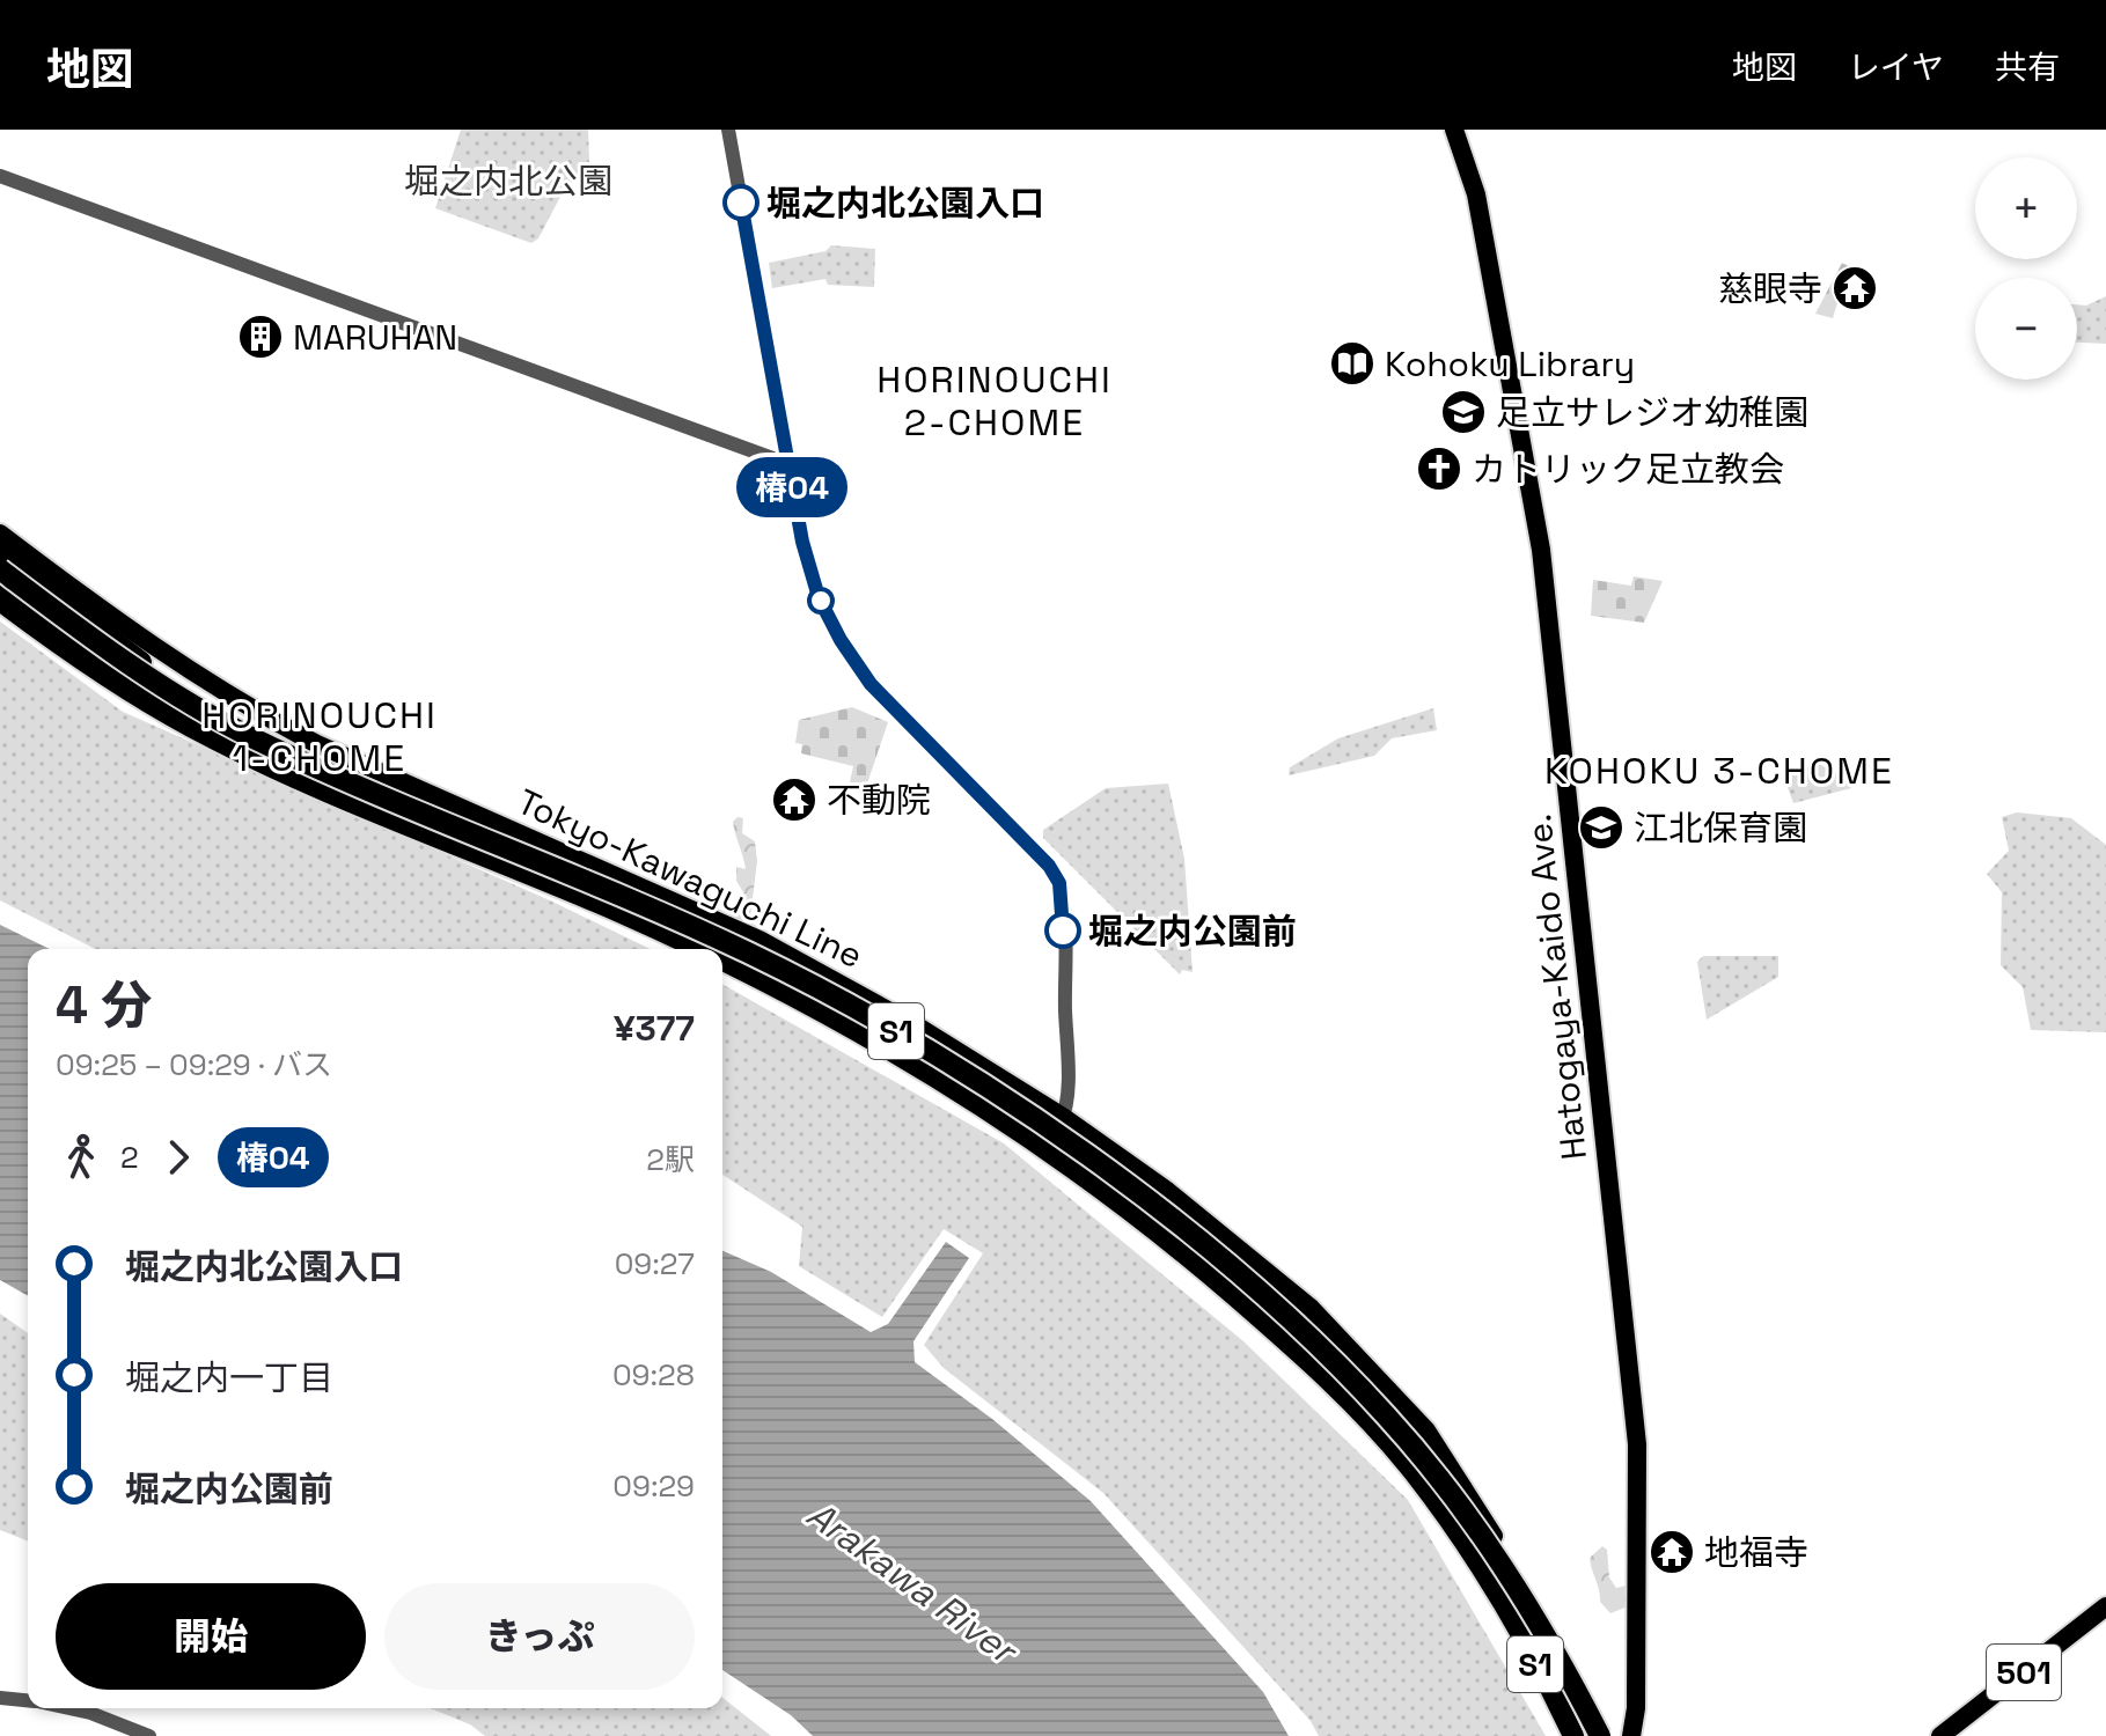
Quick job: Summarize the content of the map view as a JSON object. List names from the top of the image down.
{
  "streets": {
    "highway": ["S1"],
    "main road": ["Tokyo-Kawaguchi Line", "Hatogaya-Kaido Ave.", "501"]
  },
  "crossings": [
    ["Tokyo-Kawaguchi Line", "S1"]
  ],
  "districts": ["HORINOUCHI 2-CHOME", "HORINOUCHI 1-CHOME", "KOHOKU 3-CHOME"],
  "water": ["Arakawa River"],
  "parks": ["堀之内北公園"],
  "places": {
    "other": ["堀之内北公園入口", "堀之内公園前"],
    "temple": ["慈眼寺", "不動院", "地福寺"],
    "building": ["MARUHAN"],
    "library": ["Kohoku Library"],
    "school or university": ["足立サレジオ幼稚園", "江北保育園"],
    "church": ["カトリック足立教会"]
  },
  "lines": ["bus line 椿04"],
  "page": {
    "header": "地図",
    "nav": ["地図", "レイヤ", "共有"],
    "on_map": "椿04",
    "map_buttons": ["+", "−"],
    "heading": ["4 分", "09:25 – 09:29 · バス", "¥377"],
    "legs": ["2", "椿04", "2駅"],
    "list": [
      {
        "name": "堀之内北公園入口",
        "value": "09:27"
      },
      {
        "name": "堀之内一丁目",
        "value": "09:28"
      },
      {
        "name": "堀之内公園前",
        "value": "09:29"
      }
    ],
    "buttons": ["開始", "きっぷ"]
  }
}
